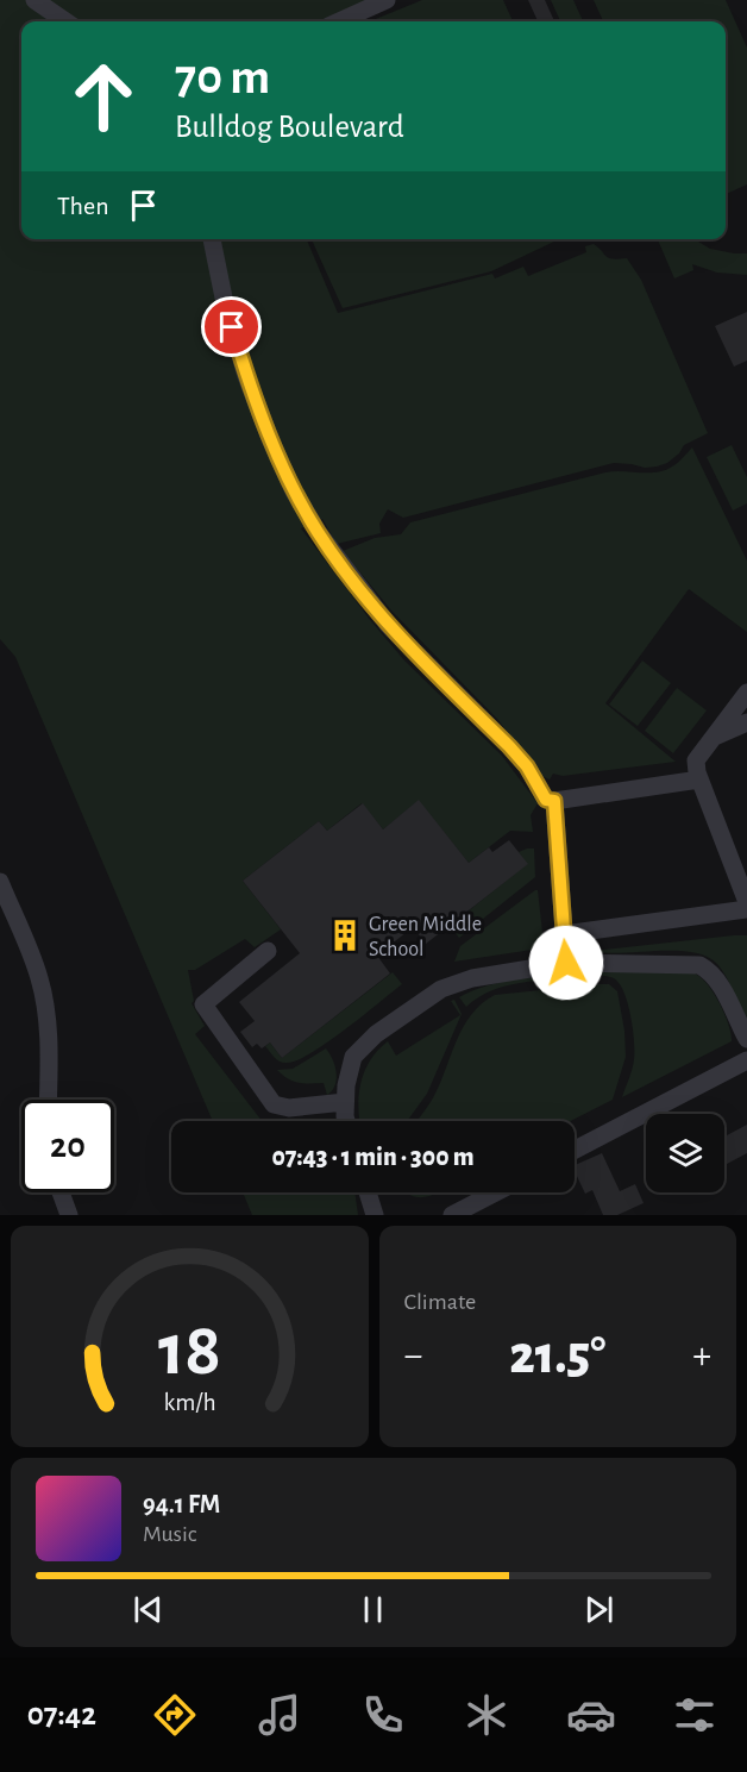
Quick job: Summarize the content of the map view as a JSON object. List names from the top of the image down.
{
  "places": {
    "building": ["Green Middle School"]
  },
  "page": {
    "turn": ["70 m", "Bulldog Boulevard"],
    "then": "Then",
    "limit": "20",
    "trip": "07:43 · 1 min · 300 m",
    "tile": "Climate",
    "heat": ["−", "21.5°", "+"],
    "song": ["94.1 FM", "Music"],
    "tabs": "07:42",
    "gauge": ["18", "km/h"]
  }
}
